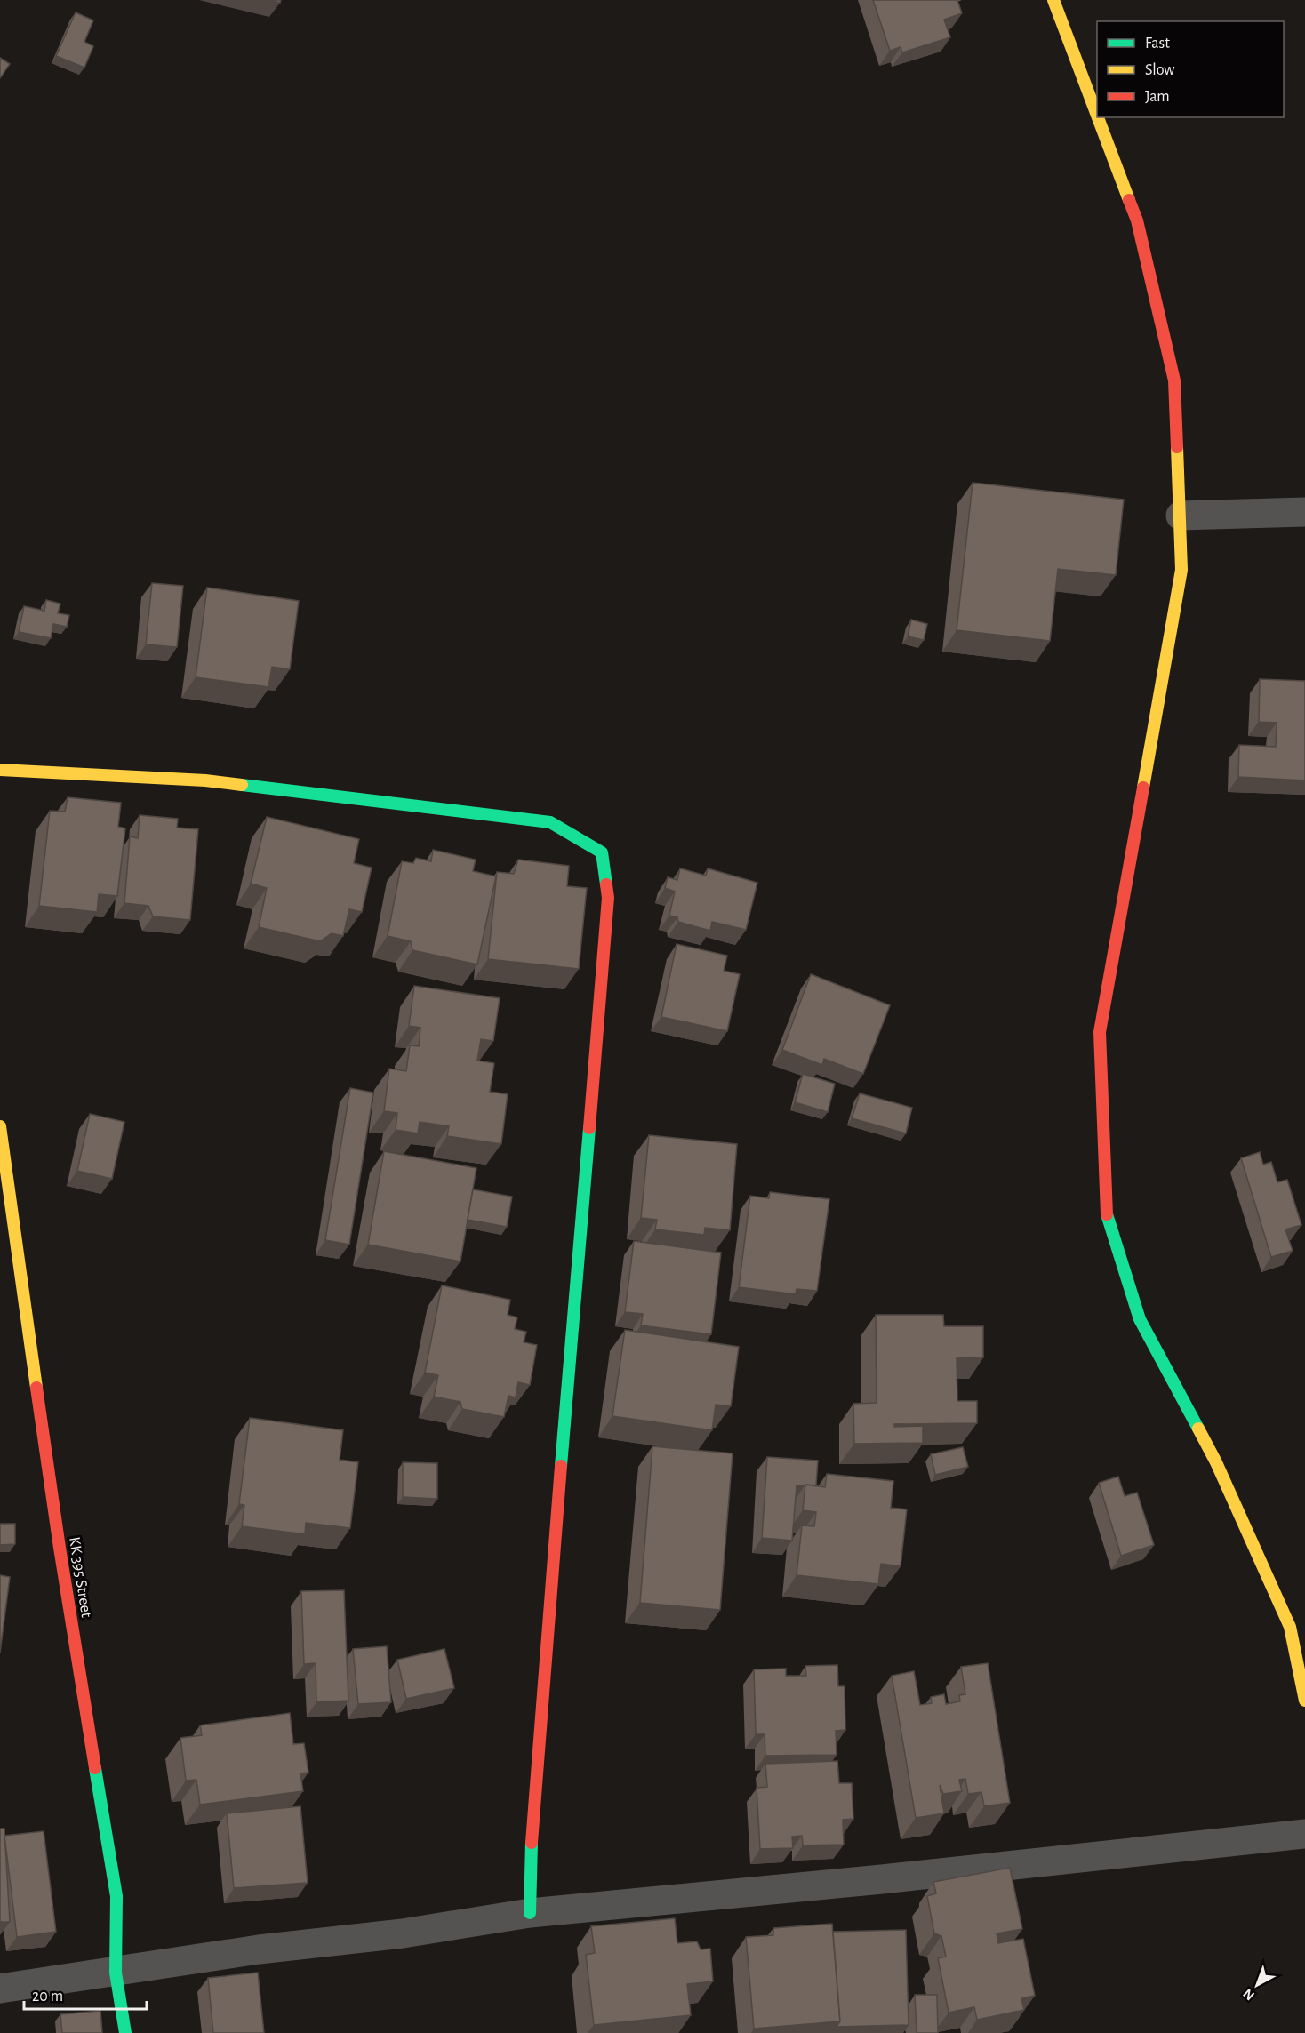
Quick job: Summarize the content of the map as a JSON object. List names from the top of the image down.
{
  "streets": {
    "street": ["KK 395 Street"]
  },
  "legend": ["Fast", "Slow", "Jam"],
  "scale_bar": "20 m",
  "north": "bottom left"
}
